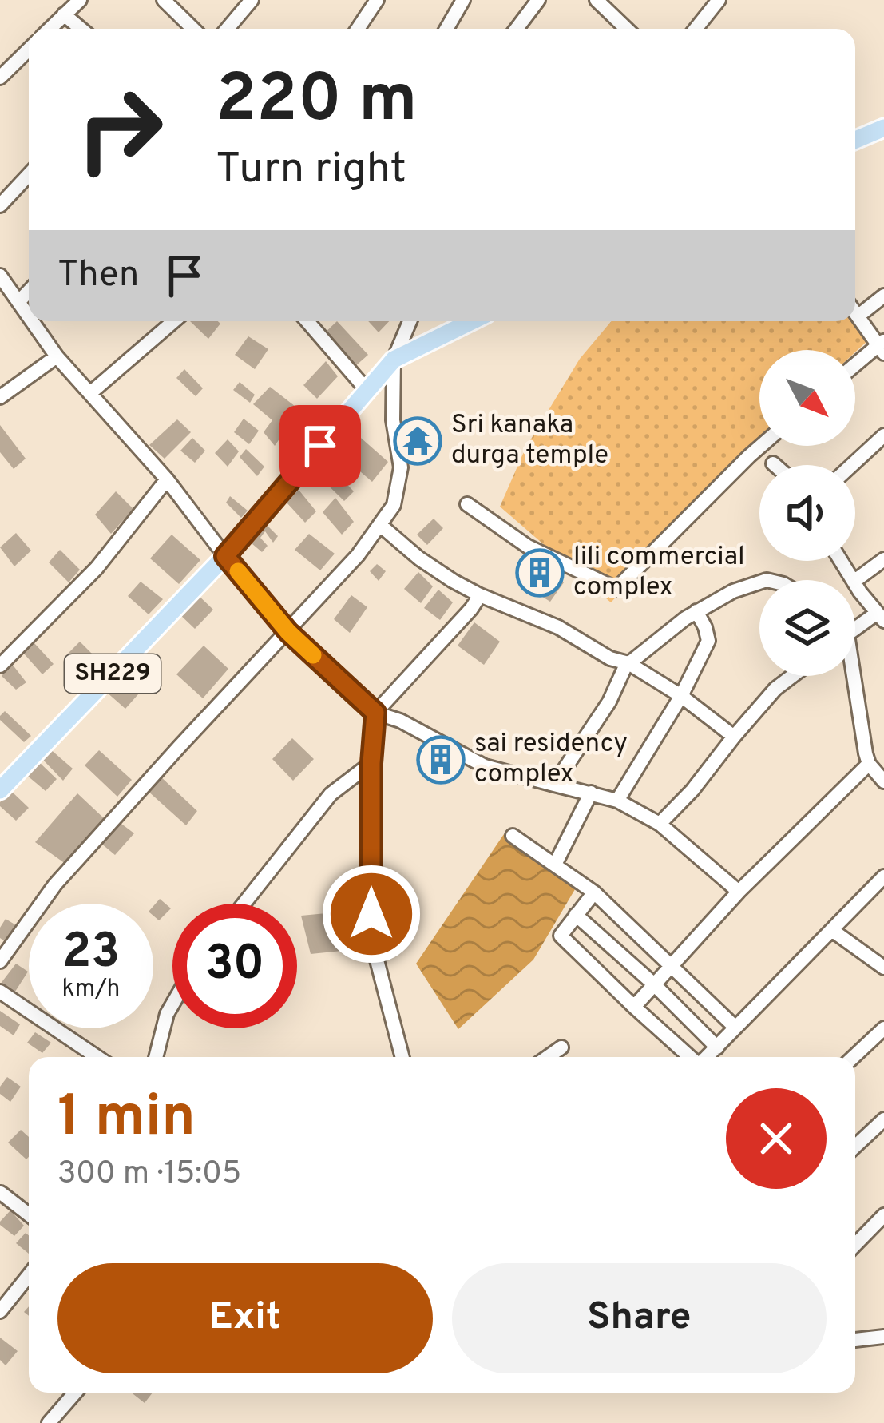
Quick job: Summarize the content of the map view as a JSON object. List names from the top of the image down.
{
  "streets": {
    "main road": ["SH229"]
  },
  "places": {
    "temple": ["Sri kanaka durga temple"],
    "building": ["lili commercial complex", "sai residency complex"]
  },
  "north": "bottom right",
  "page": {
    "turn": ["220 m", "Turn right"],
    "then": "Then",
    "speed": "23 km/h",
    "limit": "30",
    "heading": ["1 min", "300 m · 15:05"],
    "buttons": ["Exit", "Share"]
  }
}
